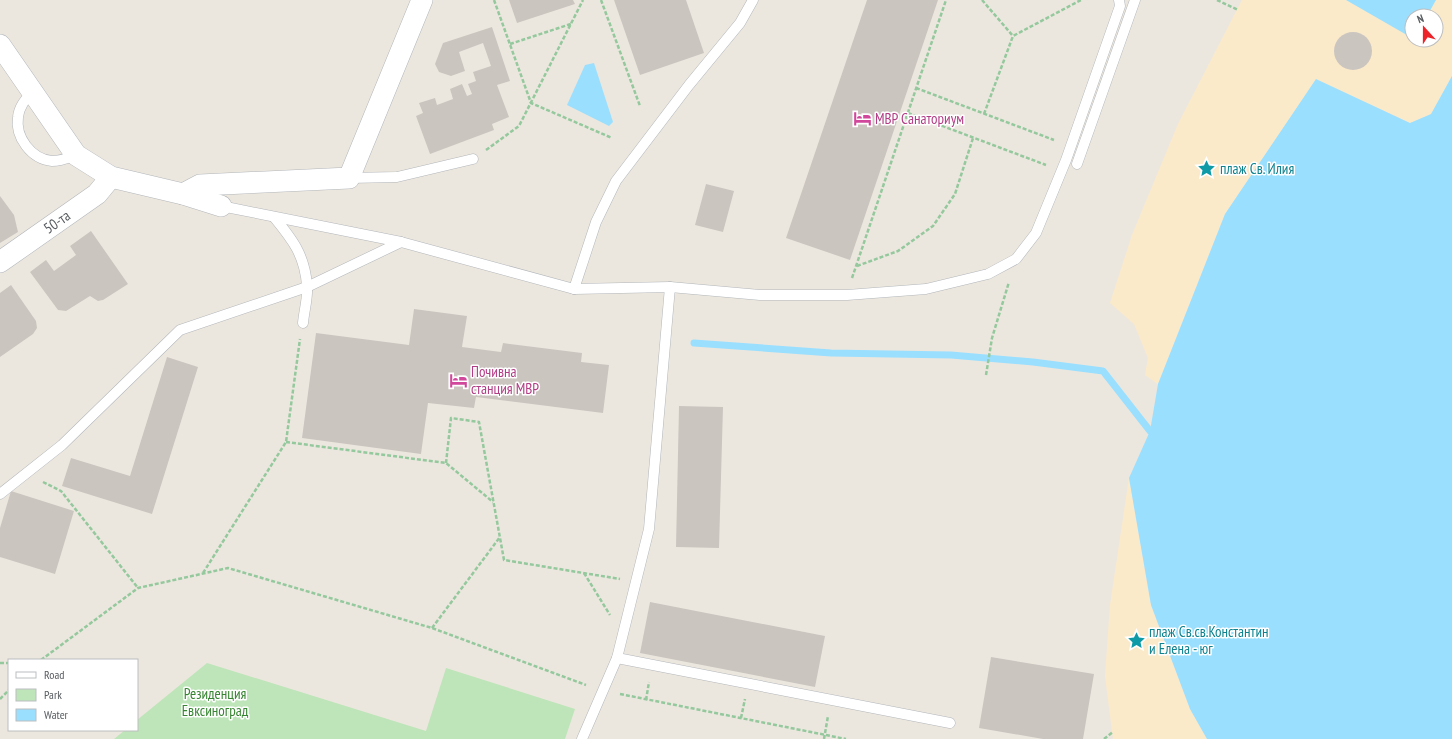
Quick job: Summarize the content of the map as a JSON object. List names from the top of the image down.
{
  "streets": {
    "street": ["50-та"]
  },
  "parks": ["Резиденция Евксиноград"],
  "places": {
    "hotel": ["МВР Санаториум", "Почивна станция МВР"],
    "place": ["плаж Св. Илия", "плаж Св.св.Константин и Елена - юг"]
  },
  "legend": ["Road", "Park", "Water"],
  "north": "top"
}
